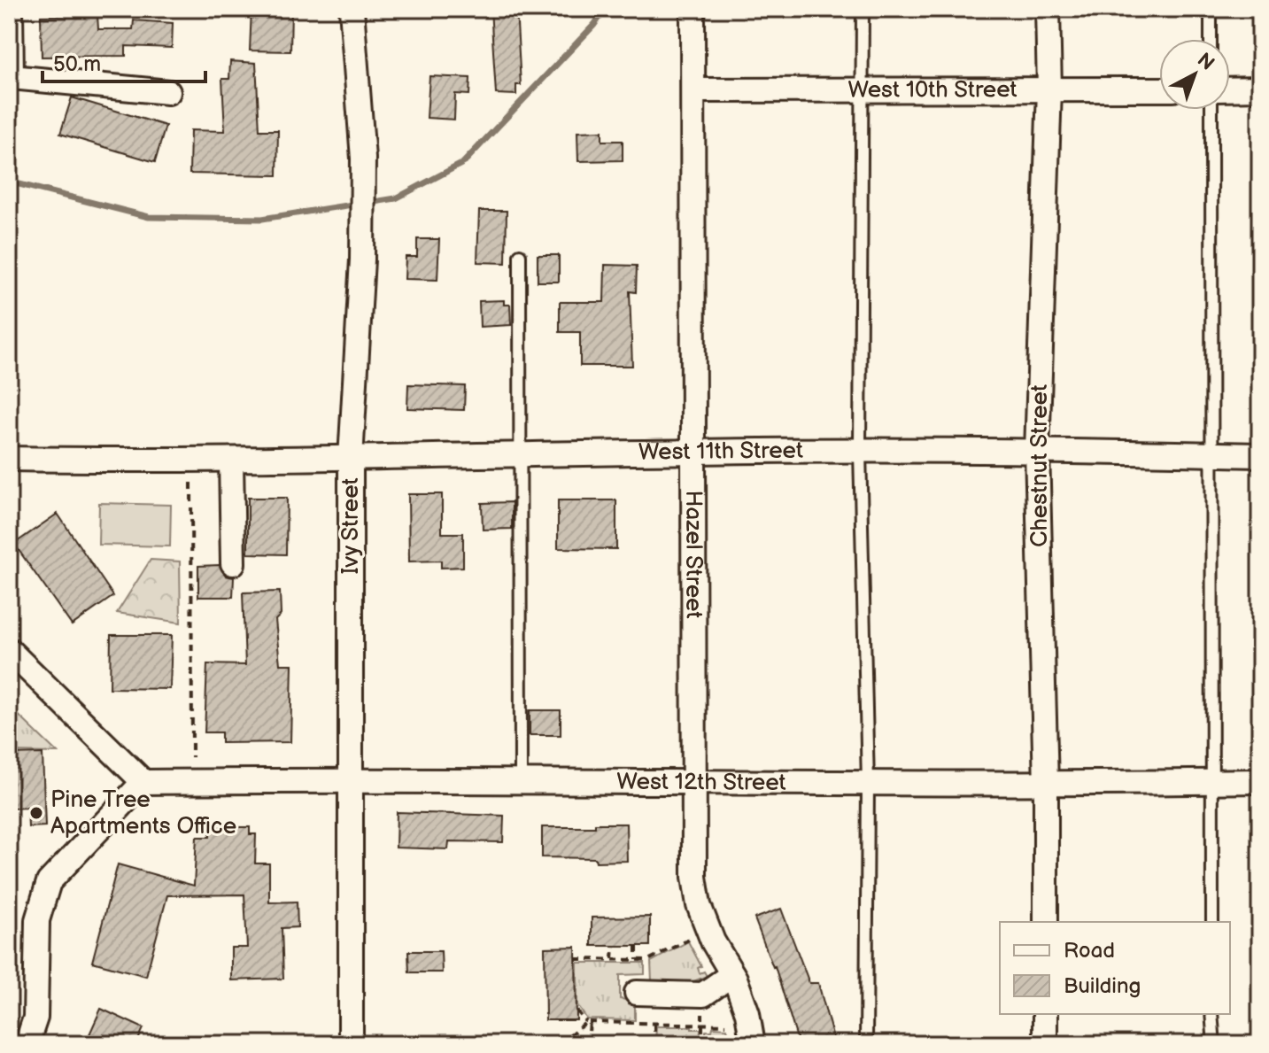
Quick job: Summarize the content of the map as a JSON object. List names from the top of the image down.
{
  "streets": {
    "street": [
      "West 10th Street",
      "West 11th Street",
      "Chestnut Street",
      "Ivy Street",
      "Hazel Street",
      "West 12th Street"
    ]
  },
  "crossings": [
    ["West 10th Street", "Chestnut Street"],
    ["West 10th Street", "Hazel Street"],
    ["West 11th Street", "Chestnut Street"],
    ["West 11th Street", "Ivy Street"],
    ["West 11th Street", "Hazel Street"],
    ["Chestnut Street", "West 12th Street"],
    ["Ivy Street", "West 12th Street"],
    ["Hazel Street", "West 12th Street"]
  ],
  "places": ["Pine Tree Apartments Office"],
  "legend": ["Road", "Building"],
  "scale_bar": "50 m",
  "north": "top right"
}
